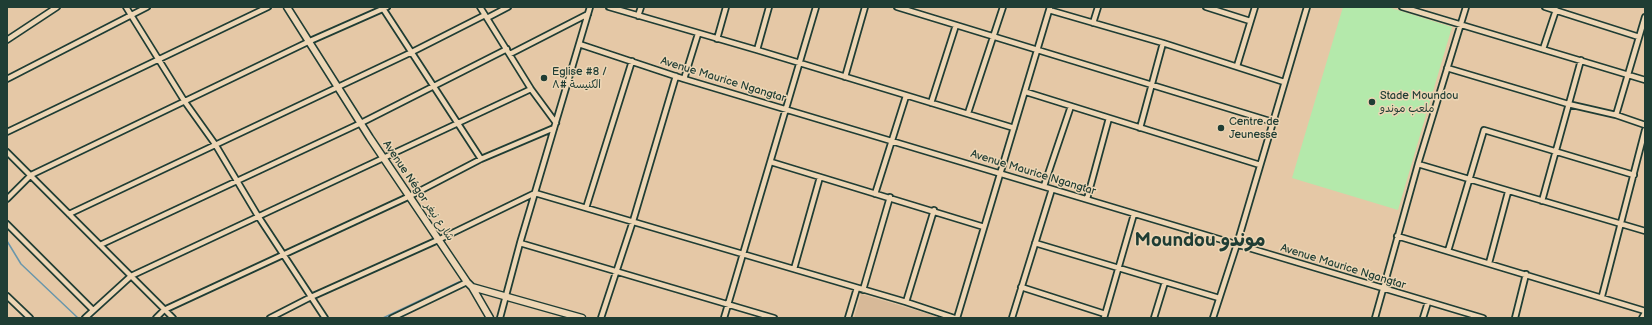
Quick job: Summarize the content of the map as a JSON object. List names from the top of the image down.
{
  "streets": {
    "main road": ["Avenue Négor شارع نيغر"],
    "street": ["Avenue Maurice Ngangtar"]
  },
  "districts": ["Moundou موندو"],
  "places": ["Eglise #8 / الكنيسة #٨", "Stade Moundou ملعب موندو", "Centre de Jeunesse"]
}
